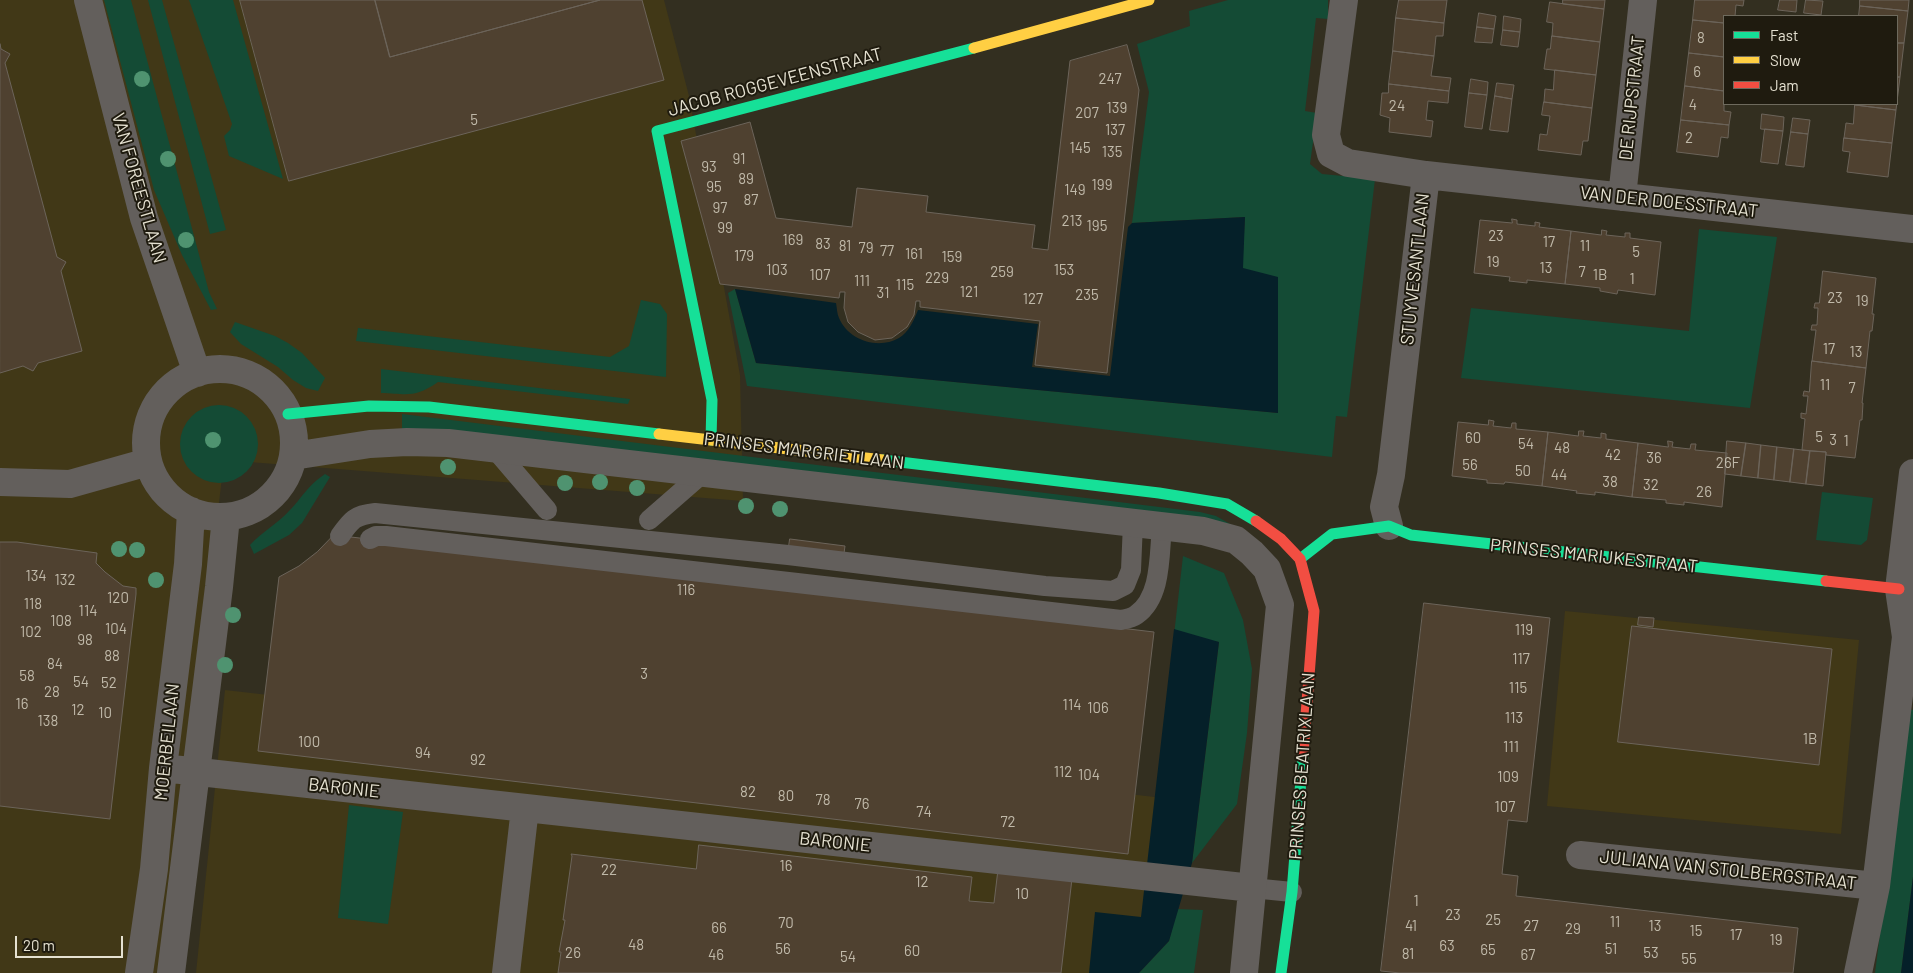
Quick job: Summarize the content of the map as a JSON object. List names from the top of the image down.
{
  "streets": {
    "street": [
      "JACOB ROGGEVEENSTRAAT",
      "DE RIJPSTRAAT",
      "VAN FOREESTLAAN",
      "VAN DER DOESSTRAAT",
      "STUYVESANTLAAN",
      "PRINSES MARGRIETLAAN",
      "PRINSES MARIJKESTRAAT",
      "MOERBEILAAN",
      "PRINSES BEATRIXLAAN",
      "BARONIE",
      "JULIANA VAN STOLBERGSTRAAT"
    ]
  },
  "crossings": [
    ["JACOB ROGGEVEENSTRAAT", "PRINSES MARGRIETLAAN"],
    ["DE RIJPSTRAAT", "VAN DER DOESSTRAAT"],
    ["VAN FOREESTLAAN", "PRINSES MARGRIETLAAN"],
    ["VAN FOREESTLAAN", "MOERBEILAAN"],
    ["VAN DER DOESSTRAAT", "STUYVESANTLAAN"],
    ["STUYVESANTLAAN", "PRINSES MARIJKESTRAAT"],
    ["PRINSES MARGRIETLAAN", "PRINSES MARIJKESTRAAT"],
    ["PRINSES MARGRIETLAAN", "MOERBEILAAN"],
    ["PRINSES MARGRIETLAAN", "PRINSES BEATRIXLAAN"],
    ["PRINSES MARIJKESTRAAT", "PRINSES BEATRIXLAAN"],
    ["MOERBEILAAN", "BARONIE"],
    ["PRINSES BEATRIXLAAN", "BARONIE"]
  ],
  "house_numbers": [
    "8",
    "6",
    "247",
    "4",
    "24",
    "139",
    "207",
    "5",
    "137",
    "2",
    "145",
    "135",
    "91",
    "93",
    "89",
    "199",
    "95",
    "149",
    "87",
    "97",
    "213",
    "195",
    "99",
    "23",
    "169",
    "17",
    "83",
    "81",
    "11",
    "79",
    "77",
    "5",
    "161",
    "179",
    "159",
    "19",
    "13",
    "103",
    "153",
    "259",
    "7",
    "107",
    "1B",
    "229",
    "1",
    "111",
    "115",
    "121",
    "31",
    "235",
    "23",
    "127",
    "19",
    "17",
    "13",
    "11",
    "7",
    "5",
    "60",
    "3",
    "1",
    "54",
    "48",
    "42",
    "36",
    "26F",
    "56",
    "50",
    "44",
    "38",
    "32",
    "26",
    "134",
    "132",
    "116",
    "120",
    "118",
    "114",
    "108",
    "104",
    "119",
    "102",
    "98",
    "88",
    "117",
    "84",
    "3",
    "58",
    "54",
    "52",
    "115",
    "28",
    "16",
    "114",
    "106",
    "12",
    "10",
    "113",
    "138",
    "1B",
    "100",
    "111",
    "94",
    "92",
    "112",
    "104",
    "109",
    "82",
    "80",
    "78",
    "76",
    "107",
    "74",
    "72",
    "16",
    "22",
    "12",
    "10",
    "1",
    "23",
    "25",
    "11",
    "70",
    "41",
    "27",
    "13",
    "66",
    "29",
    "15",
    "17",
    "19",
    "48",
    "63",
    "56",
    "51",
    "65",
    "60",
    "26",
    "53",
    "81",
    "46",
    "67",
    "54",
    "55"
  ],
  "legend": ["Fast", "Slow", "Jam"],
  "scale_bar": "20 m"
}
